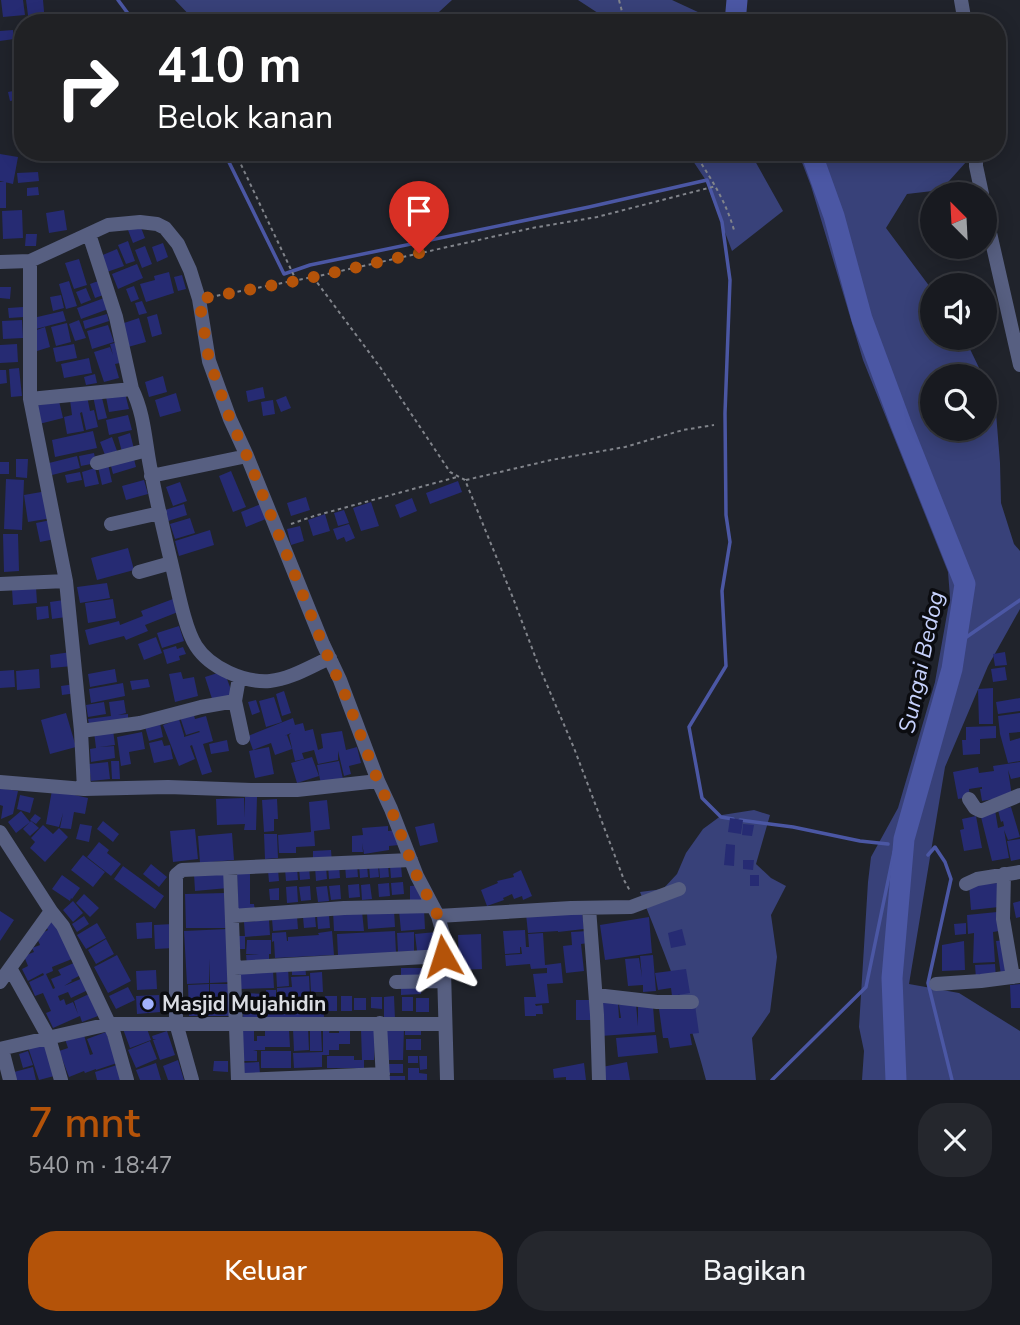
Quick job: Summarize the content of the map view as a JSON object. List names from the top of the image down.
{
  "water": ["Sungai Bedog"],
  "places": ["Masjid Mujahidin"],
  "north": "top left",
  "page": {
    "turn": ["410 m", "Belok kanan"],
    "heading": ["7 mnt", "540 m · 18:47"],
    "buttons": ["Keluar", "Bagikan"]
  }
}
